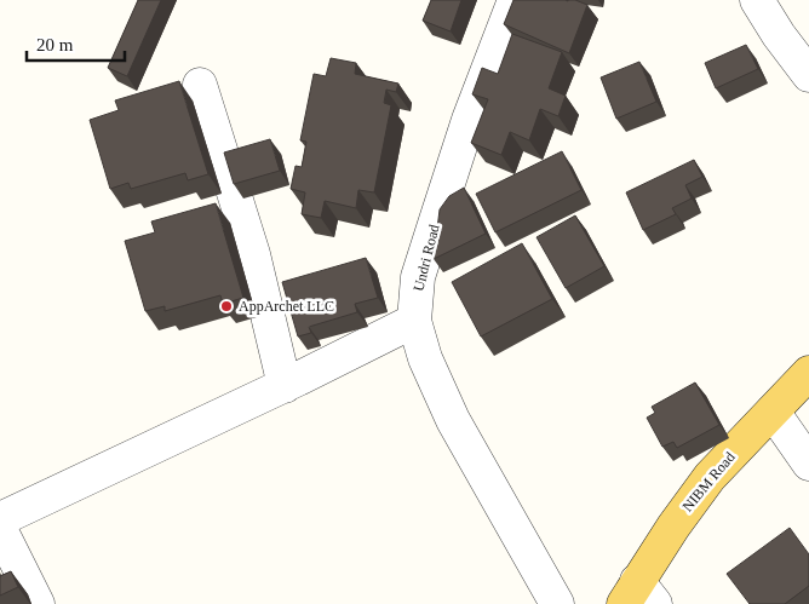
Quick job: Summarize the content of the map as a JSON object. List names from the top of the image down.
{
  "streets": {
    "main road": ["NIBM Road"],
    "street": ["Undri Road"]
  },
  "places": ["AppArchet LLC"],
  "scale_bar": "20 m"
}
